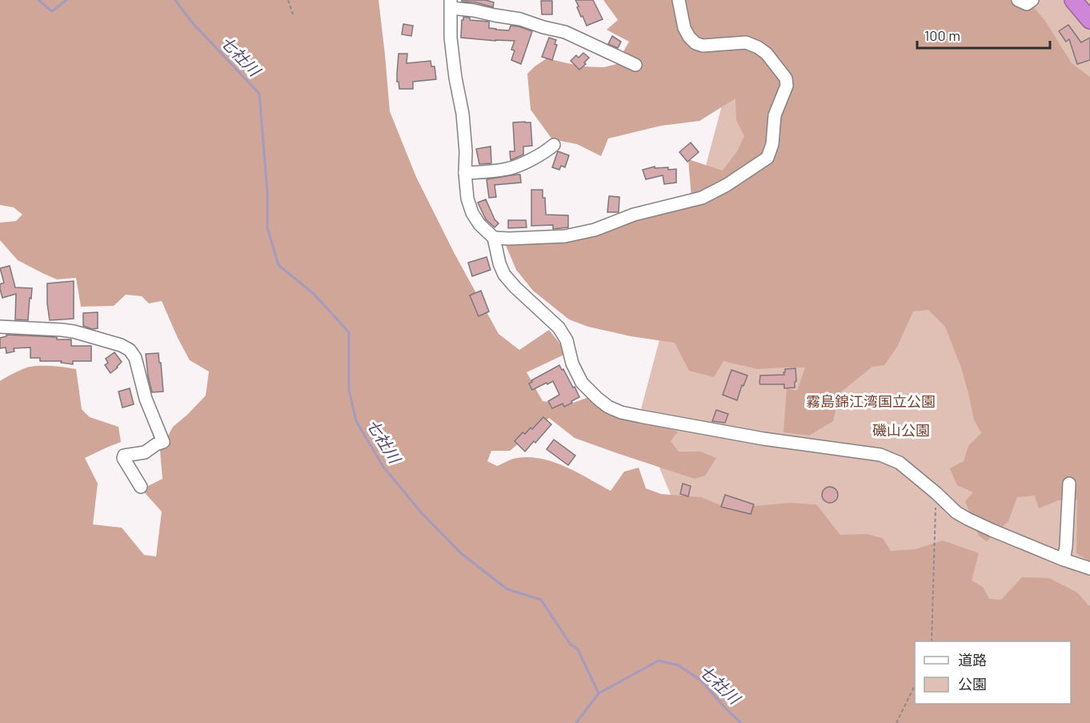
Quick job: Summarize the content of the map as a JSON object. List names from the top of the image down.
{
  "water": ["七社川"],
  "parks": ["霧島錦江湾国立公園", "磯山公園"],
  "legend": ["道路", "公園"],
  "scale_bar": "100 m"
}
